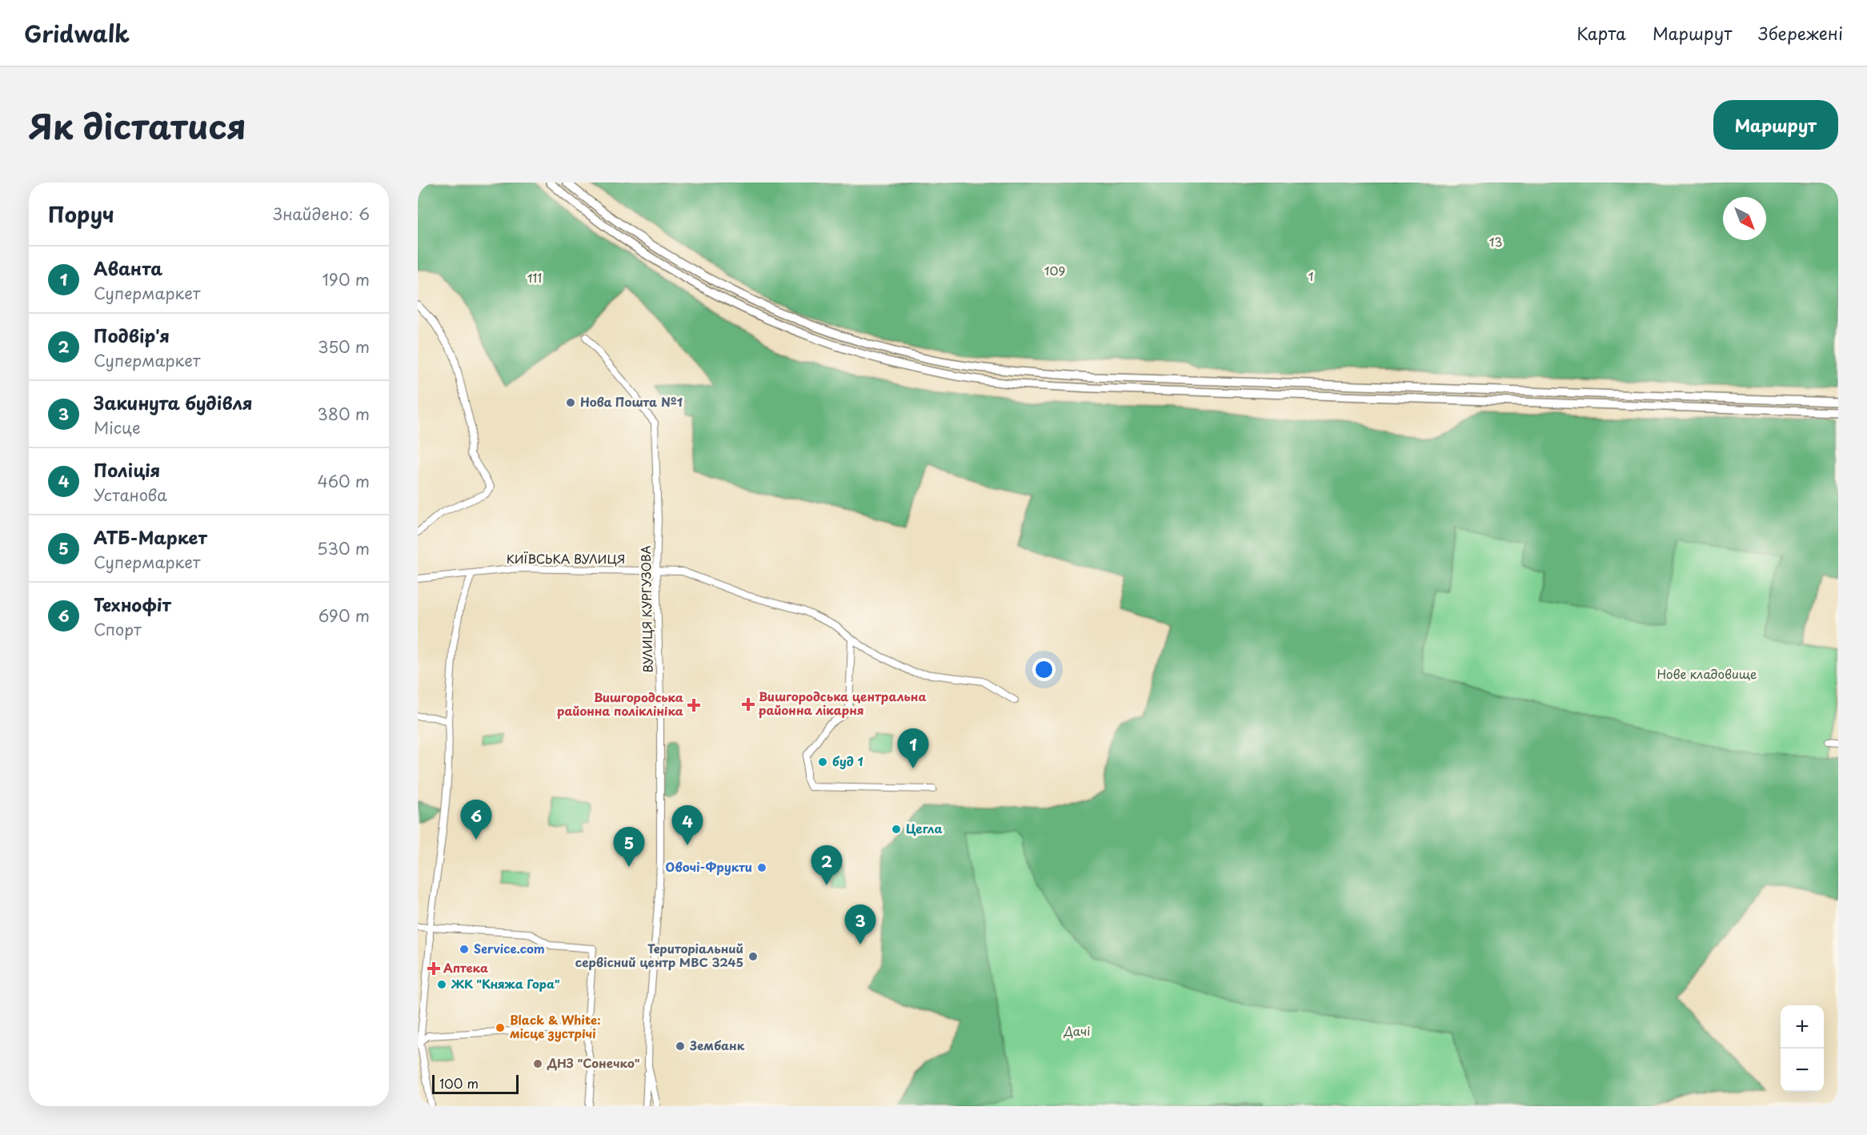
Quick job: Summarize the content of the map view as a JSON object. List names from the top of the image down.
{
  "streets": {
    "street": ["КИЇВСЬКА ВУЛИЦЯ", "ВУЛИЦЯ КУРГУЗОВА"]
  },
  "crossings": [
    ["КИЇВСЬКА ВУЛИЦЯ", "ВУЛИЦЯ КУРГУЗОВА"]
  ],
  "parks": [
    "13",
    "109",
    "1",
    "111",
    "Нове кладовище",
    "Дачі"
  ],
  "places": {
    "other": [
      "Нова Пошта №1",
      "буд 1",
      "Цегла",
      "Овочі-Фрукти",
      "Service.com",
      "Територіальний сервісний центр МВС 3245",
      "ЖК \"Княжа Гора\"",
      "Black & White: місце зустрічі",
      "Зембанк",
      "ДНЗ \"Сонечко\""
    ],
    "health": ["Вишгородська центральна районна лікарня", "Вишгородська районна поліклініка", "Аптека"]
  },
  "scale_bar": "100 m",
  "north": "bottom right",
  "page": {
    "header": "Gridwalk",
    "nav": ["Карта", "Маршрут", "Збережені"],
    "title": "Як дістатися",
    "buttons": "Маршрут",
    "heading": ["Поруч", "Знайдено: 6"],
    "list": [
      {
        "mark": "1",
        "name": "Аванта",
        "note": "Супермаркет",
        "value": "190 m"
      },
      {
        "mark": "2",
        "name": "Подвір'я",
        "note": "Супермаркет",
        "value": "350 m"
      },
      {
        "mark": "3",
        "name": "Закинута будівля",
        "note": "Місце",
        "value": "380 m"
      },
      {
        "mark": "4",
        "name": "Поліція",
        "note": "Установа",
        "value": "460 m"
      },
      {
        "mark": "5",
        "name": "АТБ-Маркет",
        "note": "Супермаркет",
        "value": "530 m"
      },
      {
        "mark": "6",
        "name": "Технофіт",
        "note": "Спорт",
        "value": "690 m"
      }
    ],
    "pins": [
      "1",
      "6",
      "4",
      "5",
      "2",
      "3"
    ],
    "map_buttons": ["+", "−"],
    "scale": "100 m"
  }
}
